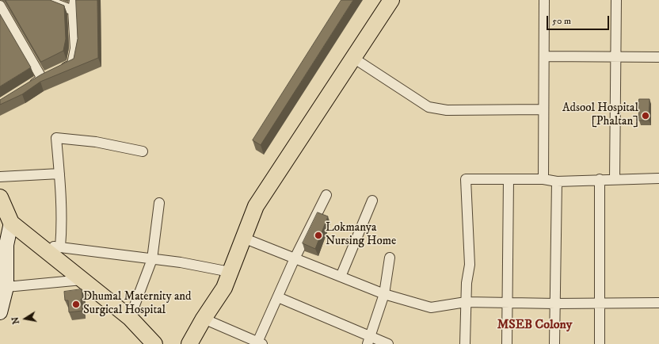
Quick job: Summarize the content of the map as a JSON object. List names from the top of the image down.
{
  "districts": ["MSEB Colony"],
  "places": ["Adsool Hospital [Phaltan]", "Lokmanya Nursing Home", "Dhumal Maternity and Surgical Hospital"],
  "scale_bar": "50 m",
  "north": "left"
}
